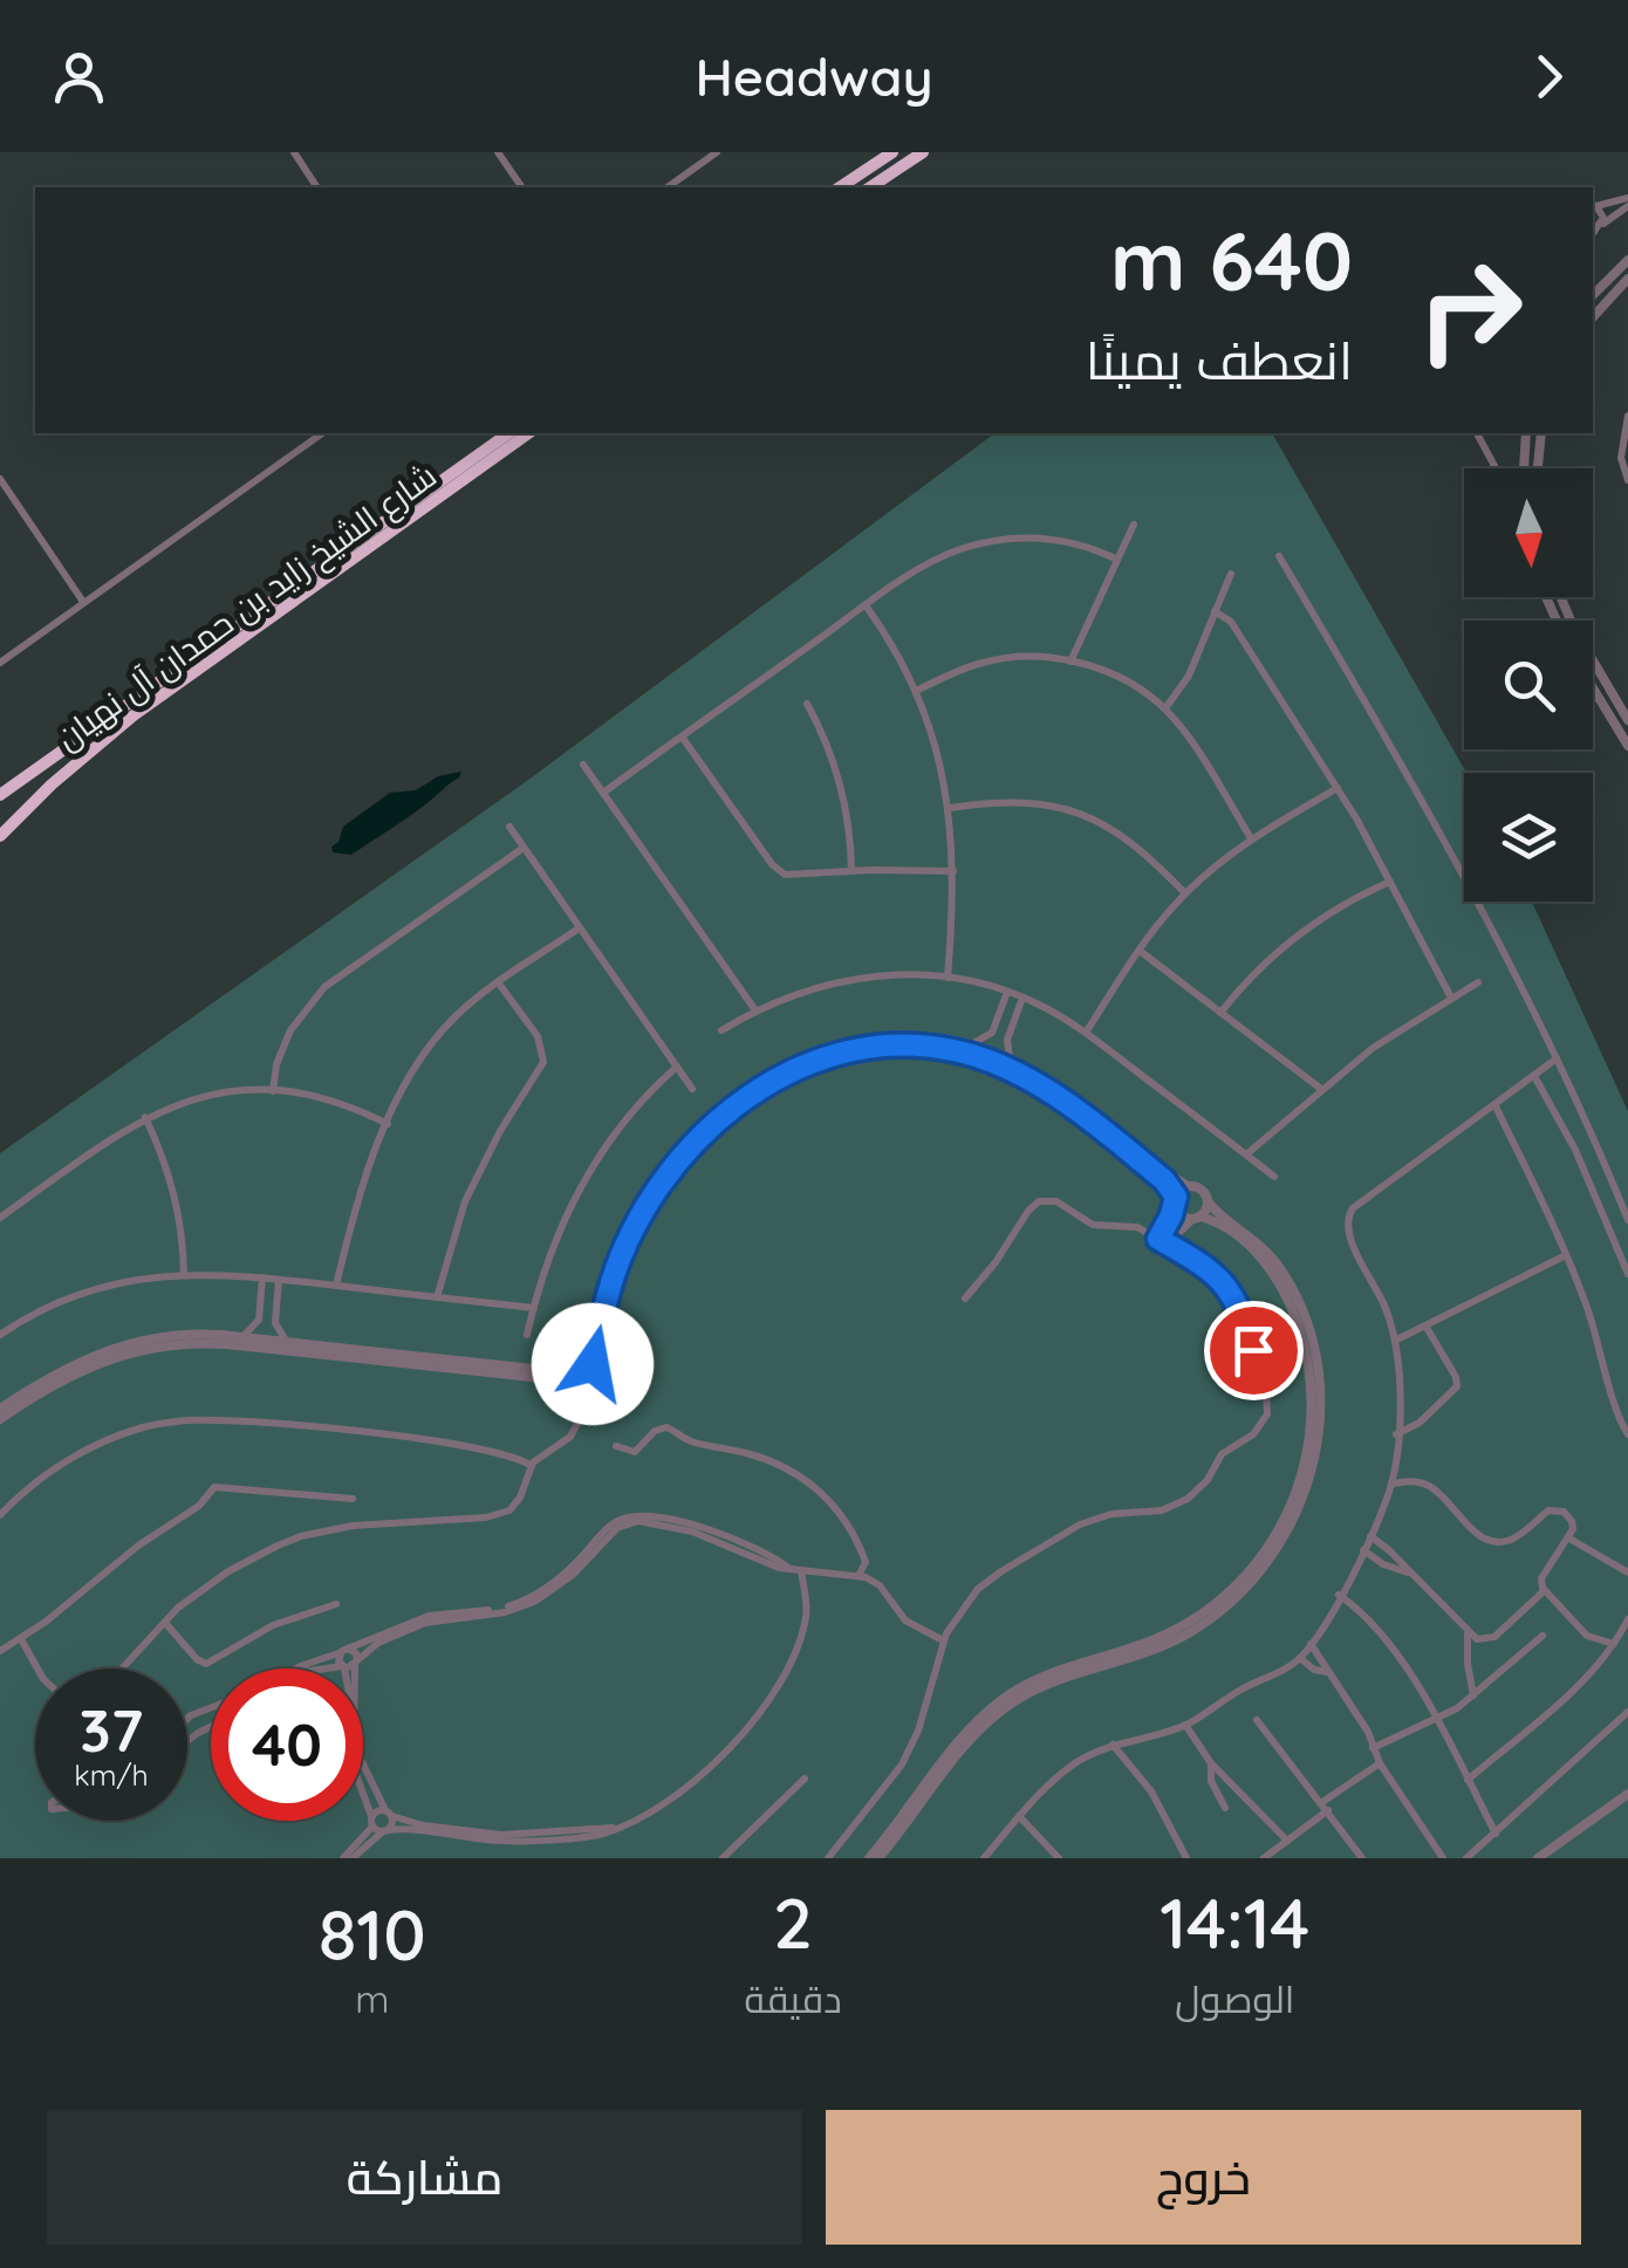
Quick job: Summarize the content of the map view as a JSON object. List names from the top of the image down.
{
  "streets": {
    "highway": ["شارع الشيخ زايد بن حمدان آل نهيان"]
  },
  "north": "bottom",
  "page": {
    "header": "Headway",
    "turn": ["640 m", "انعطف يمينًا"],
    "speed": "37 km/h",
    "limit": "40",
    "eta": [
      "14:14",
      "الوصول",
      "2",
      "دقيقة",
      "810",
      "m"
    ],
    "buttons": ["خروج", "مشاركة"]
  }
}
